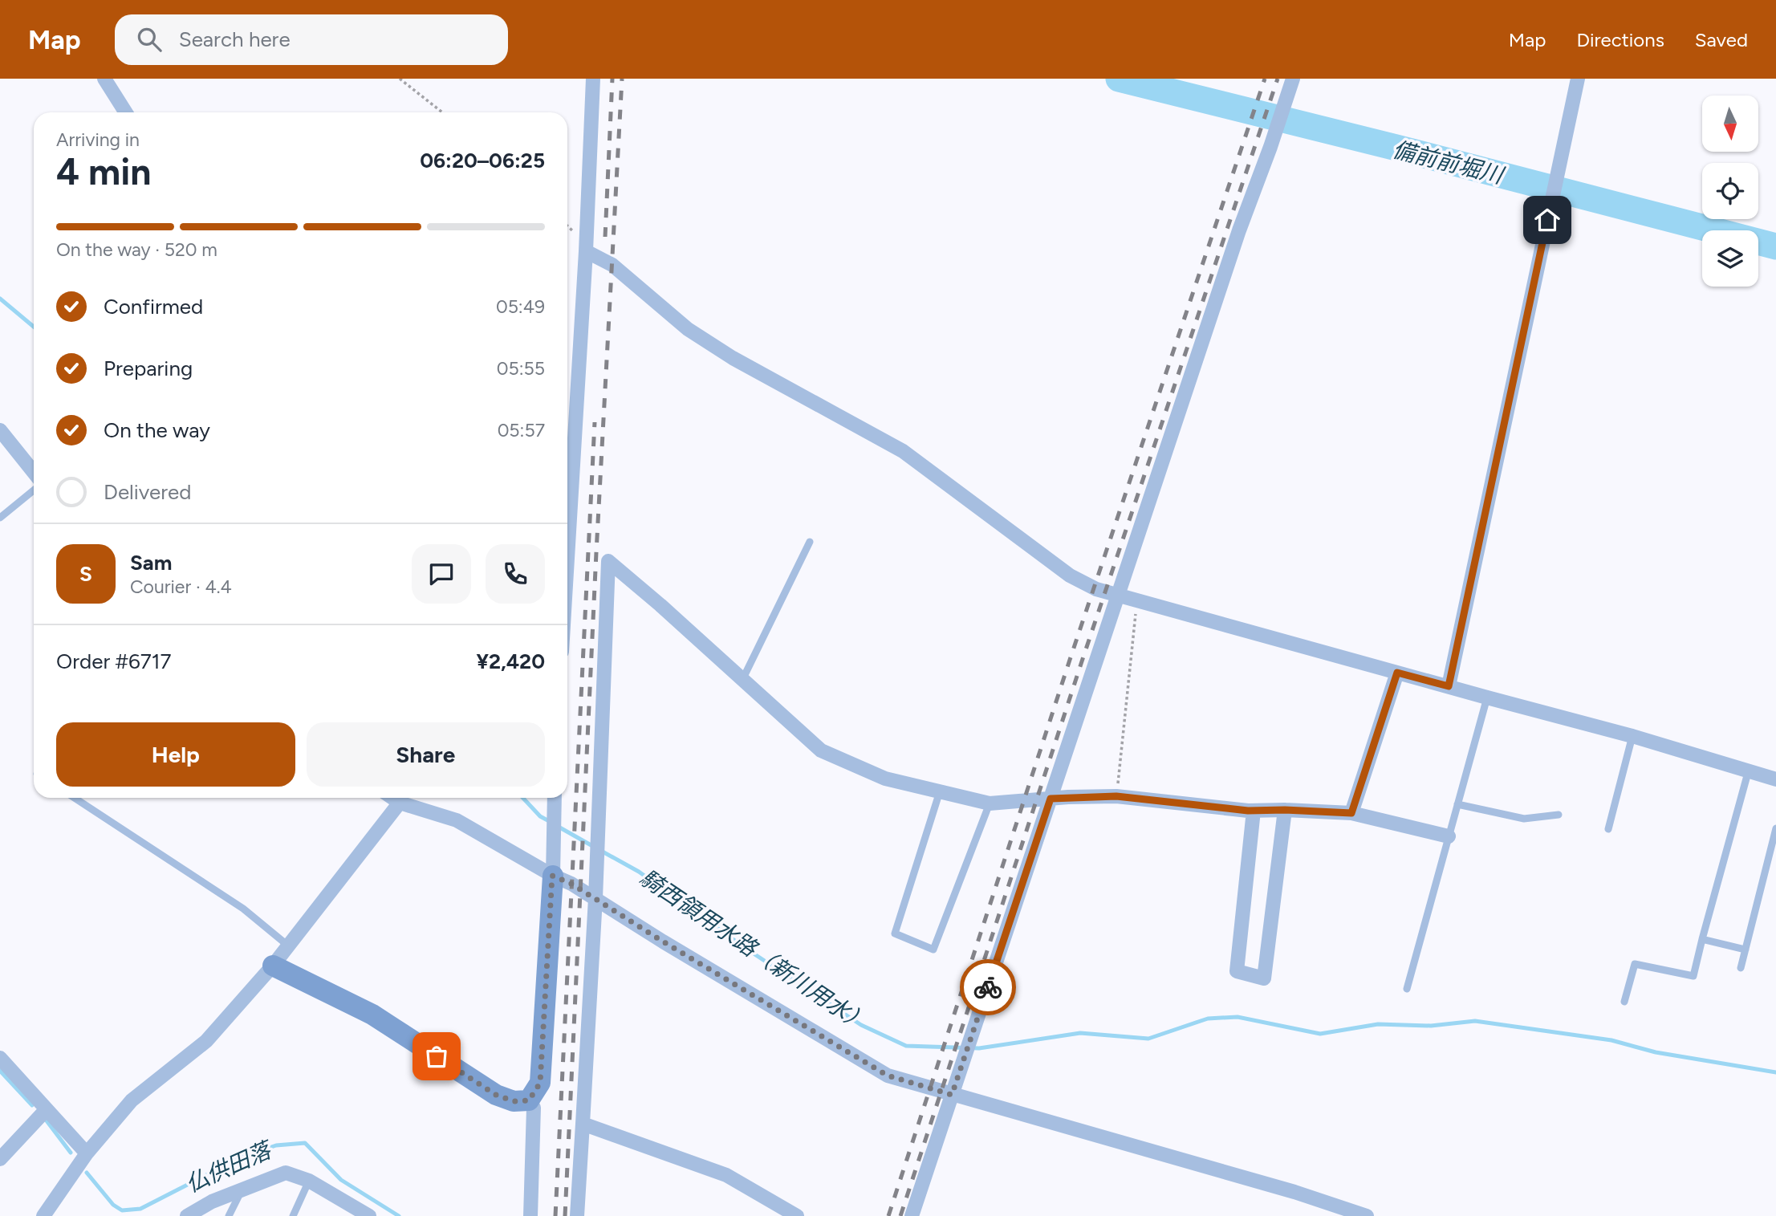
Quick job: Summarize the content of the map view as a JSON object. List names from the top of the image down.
{
  "water": ["備前前堀川", "騎西領用水路（新川用水）", "仏供田落"],
  "north": "bottom",
  "page": {
    "header": "Map",
    "search": "Search here",
    "nav": ["Map", "Directions", "Saved"],
    "heading": ["4 min", "Arriving in", "06:20–06:25"],
    "panel": [
      "Sam",
      "Courier · 4.4",
      "Order #6717",
      "¥2,420"
    ],
    "bar": "On the way · 520 m",
    "list": [
      ["Confirmed", "05:49"],
      ["Preparing", "05:55"],
      ["On the way", "05:57"],
      "Delivered"
    ],
    "round": "S",
    "buttons": ["Help", "Share"]
  }
}
